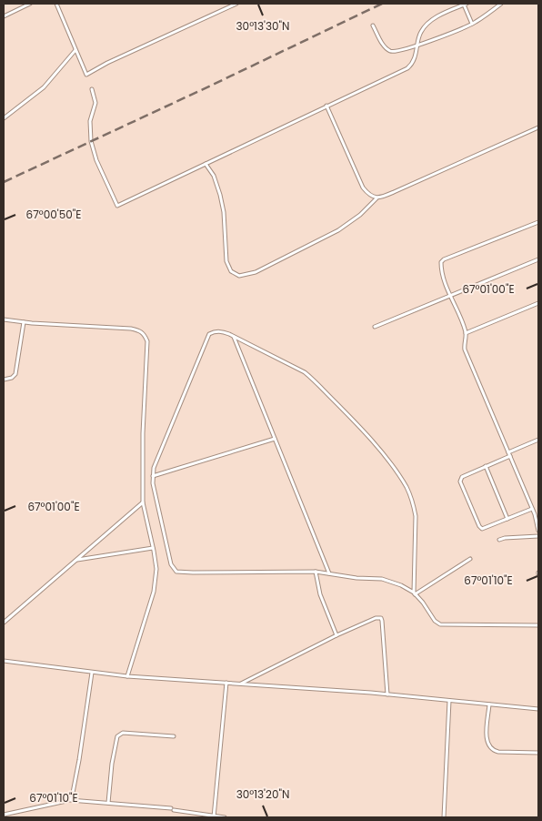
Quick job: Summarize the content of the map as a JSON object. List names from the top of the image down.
{
  "coordinates": [
    "30°13'30\"N",
    "67°00'50\"E",
    "67°01'00\"E",
    "67°01'10\"E",
    "30°13'20\"N"
  ]
}
